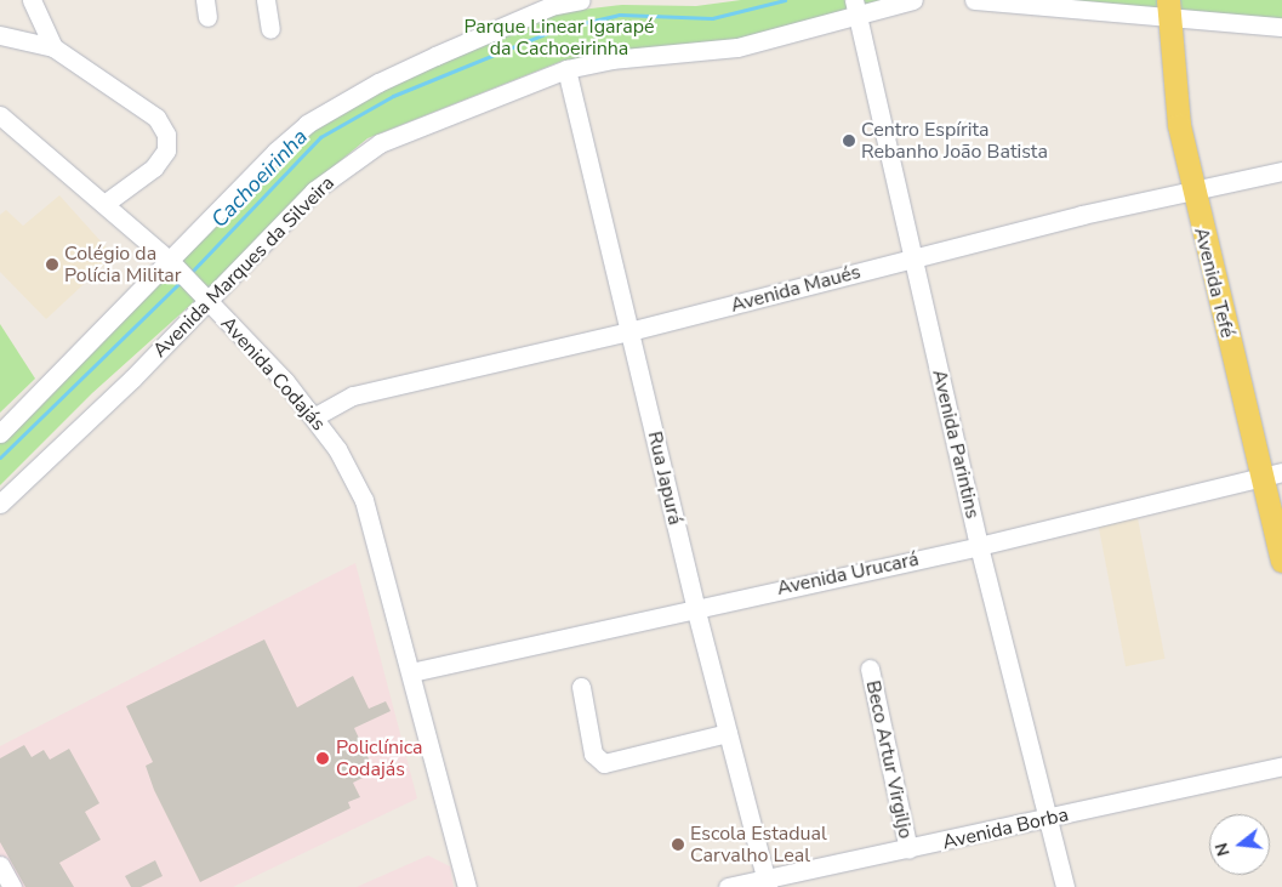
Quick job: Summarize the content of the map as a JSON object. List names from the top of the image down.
{
  "streets": {
    "main road": ["Avenida Tefé"],
    "street": [
      "Avenida Marques da Silveira",
      "Avenida Maués",
      "Avenida Codajás",
      "Avenida Parintins",
      "Rua Japurá",
      "Avenida Urucará",
      "Beco Artur Virgiljo",
      "Avenida Borba"
    ]
  },
  "crossings": [
    ["Avenida Marques da Silveira", "Avenida Codajás"],
    ["Avenida Marques da Silveira", "Avenida Parintins"],
    ["Avenida Marques da Silveira", "Rua Japurá"],
    ["Avenida Tefé", "Avenida Maués"],
    ["Avenida Tefé", "Avenida Urucará"],
    ["Avenida Maués", "Avenida Codajás"],
    ["Avenida Maués", "Avenida Parintins"],
    ["Avenida Maués", "Rua Japurá"],
    ["Avenida Codajás", "Avenida Urucará"],
    ["Avenida Parintins", "Avenida Urucará"],
    ["Avenida Parintins", "Avenida Borba"],
    ["Rua Japurá", "Avenida Urucará"],
    ["Rua Japurá", "Avenida Borba"],
    ["Beco Artur Virgiljo", "Avenida Borba"]
  ],
  "water": ["Cachoeirinha"],
  "parks": ["Parque Linear Igarapé da Cachoeirinha"],
  "places": [
    "Centro Espírita Rebanho João Batista",
    "Colégio da Polícia Militar",
    "Policlínica Codajás",
    "Escola Estadual Carvalho Leal"
  ],
  "north": "left"
}
